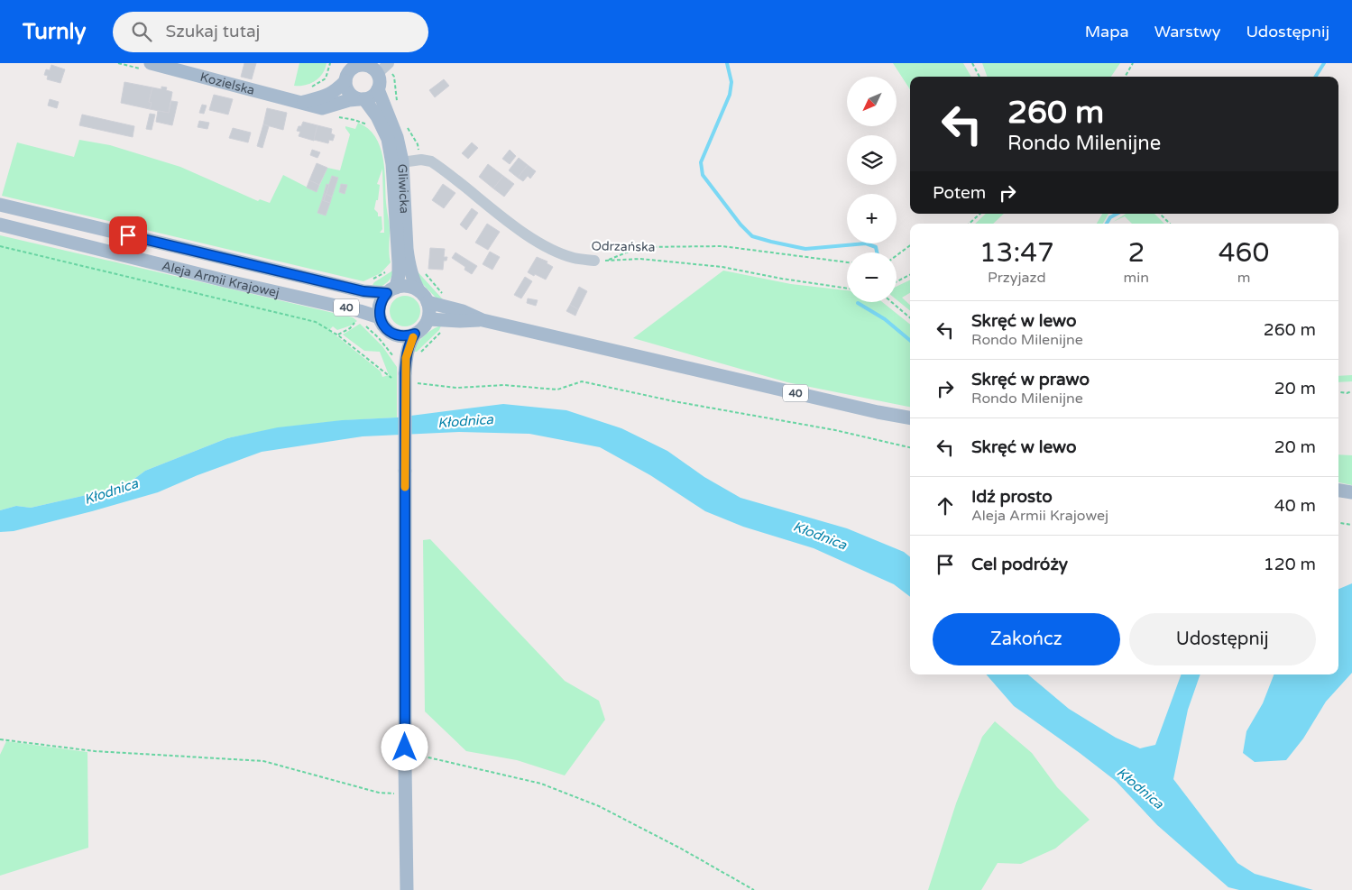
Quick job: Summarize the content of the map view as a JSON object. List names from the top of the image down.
{
  "streets": {
    "main road": [
      "Kozielska",
      "Gliwicka",
      "Aleja Armii Krajowej",
      "40"
    ],
    "street": ["Odrzańska"]
  },
  "crossings": [
    ["Kozielska", "Gliwicka"],
    ["Gliwicka", "Odrzańska"],
    ["Gliwicka", "Aleja Armii Krajowej"],
    ["Gliwicka", "40"],
    ["Aleja Armii Krajowej", "40"]
  ],
  "water": ["Kłodnica"],
  "north": "bottom left",
  "page": {
    "header": "Turnly",
    "search": "Szukaj tutaj",
    "nav": ["Mapa", "Warstwy", "Udostępnij"],
    "map_buttons": ["+", "−"],
    "turn": ["260 m", "Rondo Milenijne"],
    "then": "Potem",
    "eta": [
      "13:47",
      "Przyjazd",
      "2",
      "min",
      "460",
      "m"
    ],
    "list": [
      {
        "name": "Skręć w lewo",
        "note": "Rondo Milenijne",
        "value": "260 m"
      },
      {
        "name": "Skręć w prawo",
        "note": "Rondo Milenijne",
        "value": "20 m"
      },
      {
        "name": "Skręć w lewo",
        "value": "20 m"
      },
      {
        "name": "Idź prosto",
        "note": "Aleja Armii Krajowej",
        "value": "40 m"
      },
      {
        "name": "Cel podróży",
        "value": "120 m"
      }
    ],
    "buttons": ["Zakończ", "Udostępnij"]
  }
}
